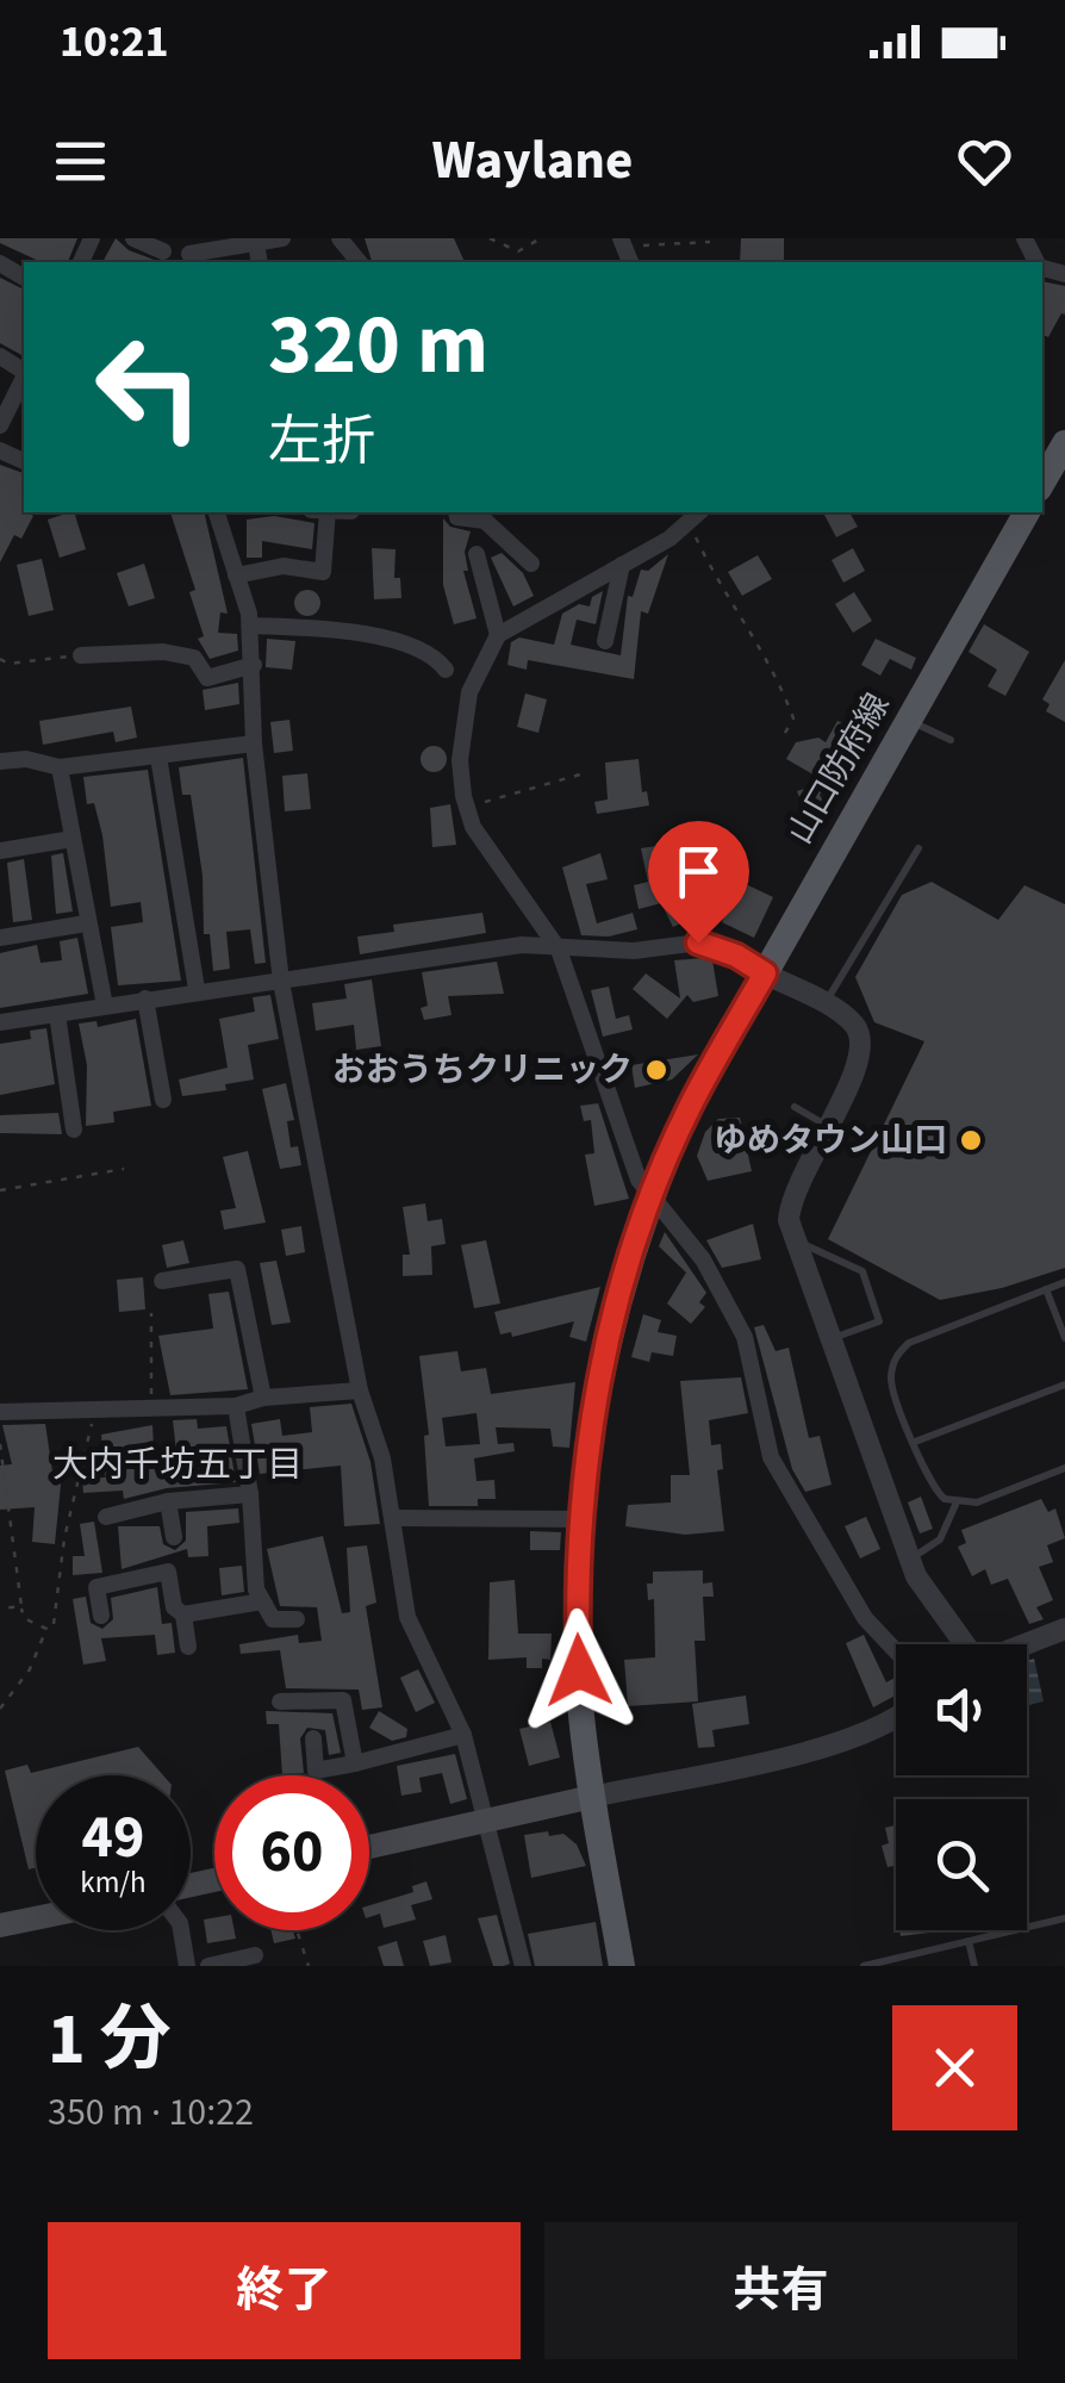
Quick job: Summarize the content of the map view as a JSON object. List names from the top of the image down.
{
  "streets": {
    "main road": ["山口防府線"]
  },
  "districts": ["大内千坊五丁目"],
  "places": ["おおうちクリニック", "ゆめタウン山口"],
  "page": {
    "status": "10:21",
    "header": "Waylane",
    "turn": ["320 m", "左折"],
    "speed": "49 km/h",
    "limit": "60",
    "heading": ["1 分", "350 m · 10:22"],
    "buttons": ["終了", "共有"]
  }
}
